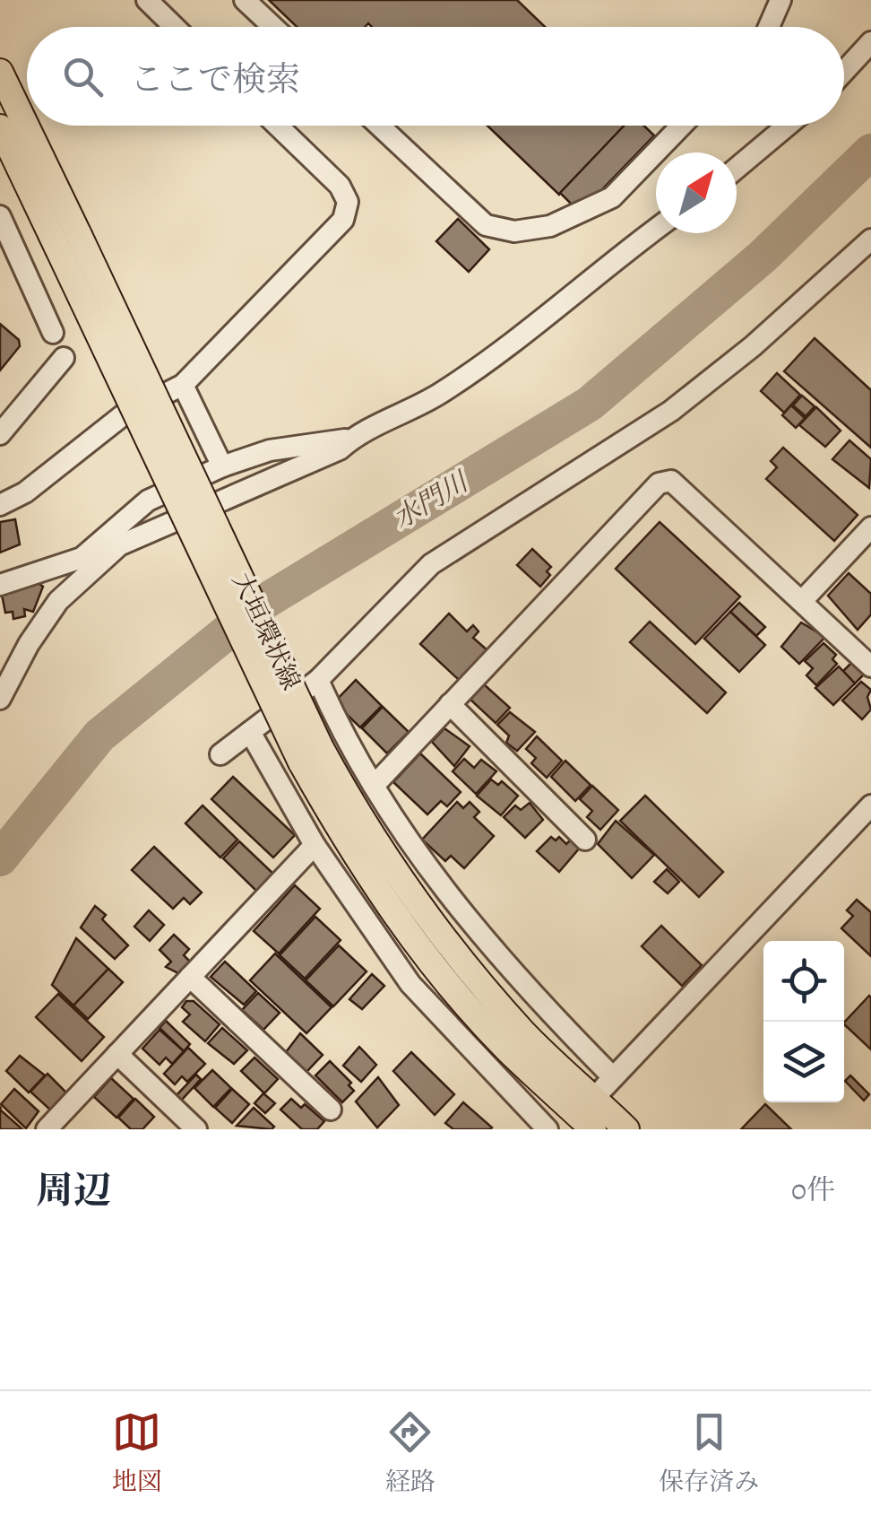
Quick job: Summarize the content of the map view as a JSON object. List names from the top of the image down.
{
  "streets": {
    "main road": ["大垣環状線"]
  },
  "water": ["水門川"],
  "north": "top right",
  "page": {
    "search": "ここで検索",
    "heading": ["周辺", "0件"],
    "nav": ["地図", "経路", "保存済み"]
  }
}
